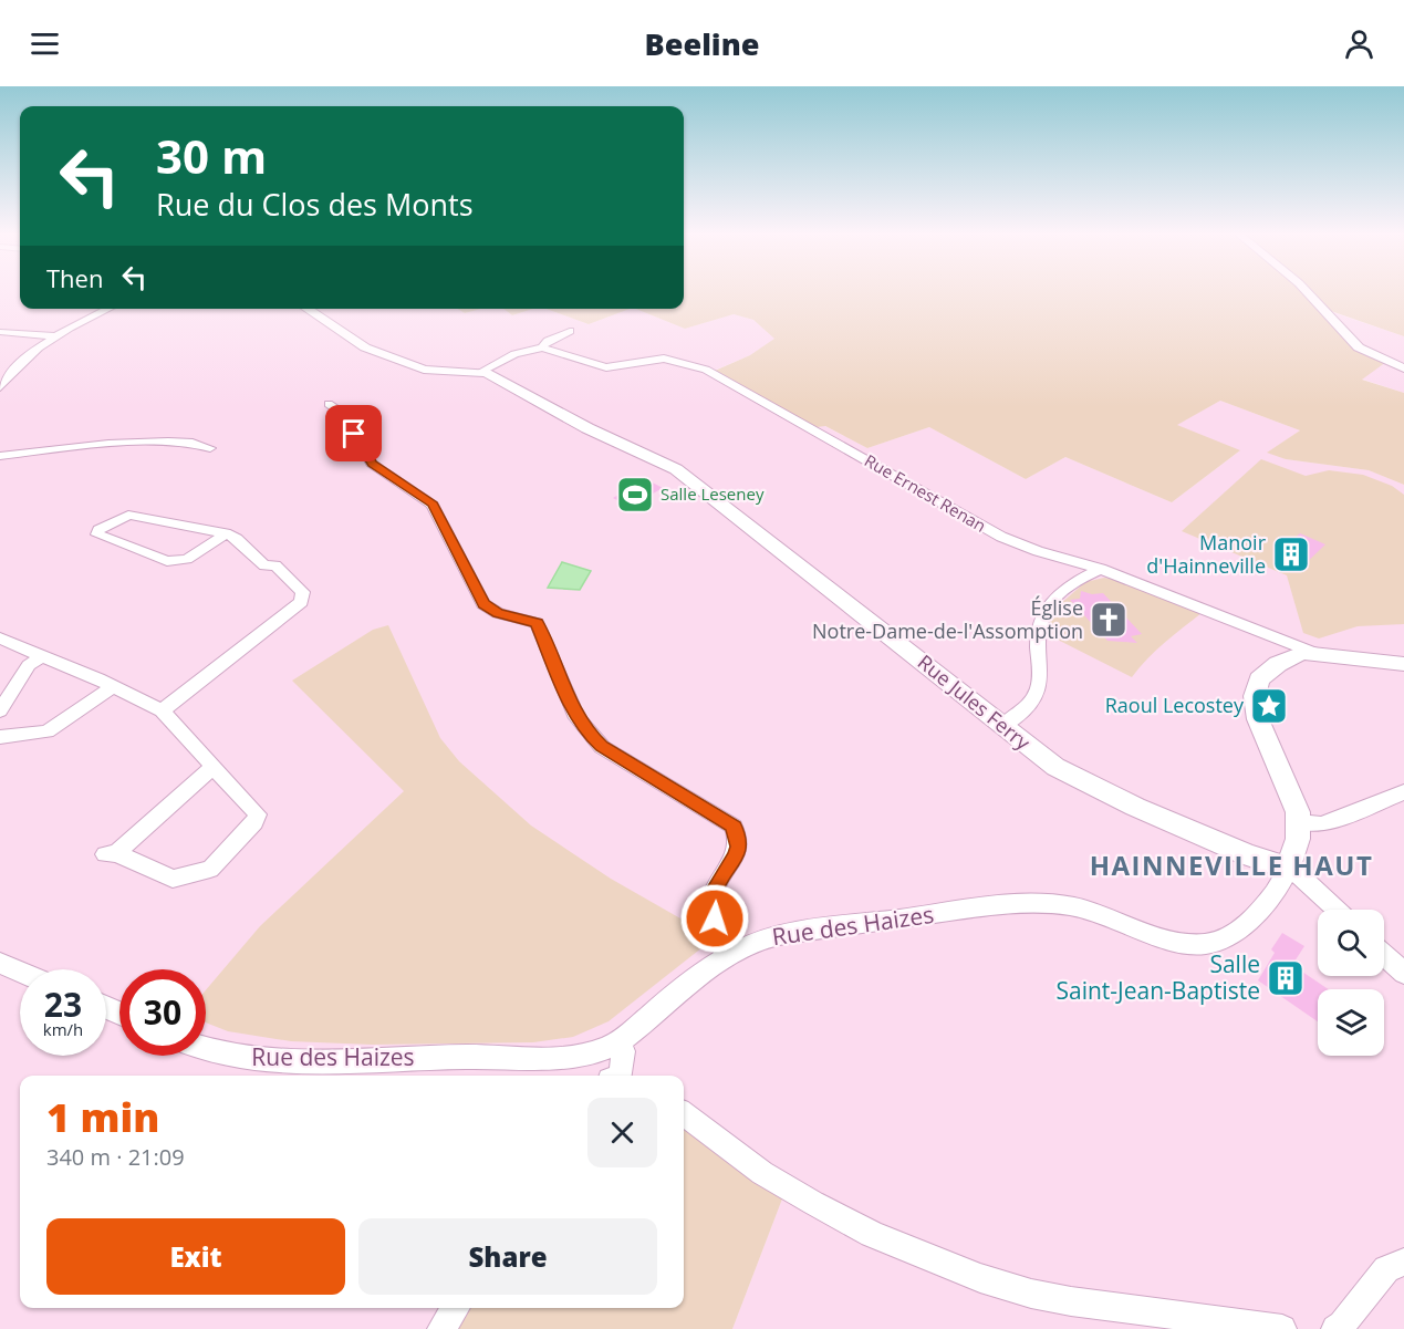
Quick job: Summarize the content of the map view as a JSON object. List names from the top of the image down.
{
  "streets": {
    "street": ["Rue Ernest Renan", "Rue Jules Ferry", "Rue des Haizes"]
  },
  "crossings": [
    ["Rue Jules Ferry", "Rue des Haizes"]
  ],
  "districts": ["HAINNEVILLE HAUT"],
  "places": {
    "sports": ["Salle Leseney"],
    "building": ["Manoir d'Hainneville", "Salle Saint-Jean-Baptiste"],
    "church": ["Église Notre-Dame-de-l'Assomption"],
    "place": ["Raoul Lecostey"]
  },
  "page": {
    "header": "Beeline",
    "turn": ["30 m", "Rue du Clos des Monts"],
    "then": "Then",
    "speed": "23 km/h",
    "limit": "30",
    "heading": ["1 min", "340 m · 21:09"],
    "buttons": ["Exit", "Share"]
  }
}
